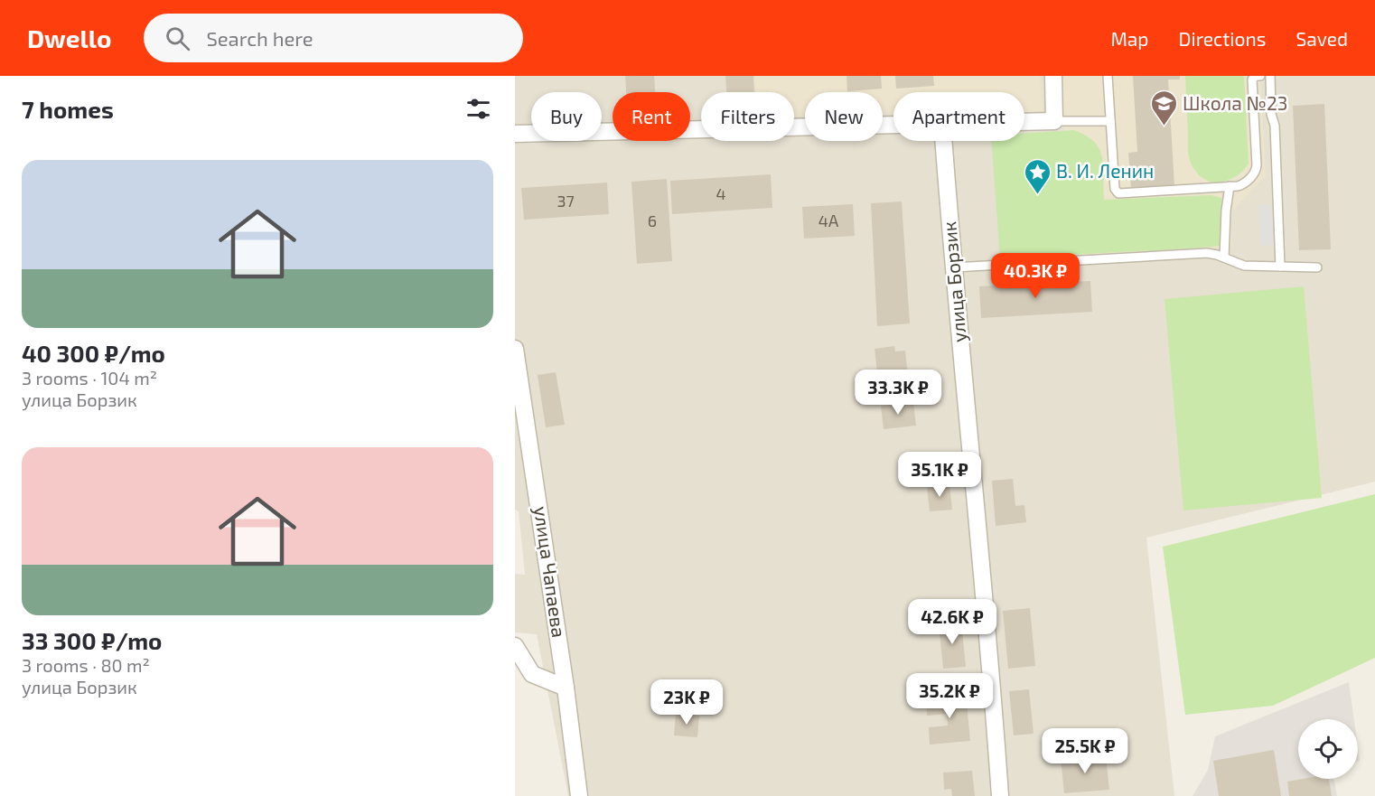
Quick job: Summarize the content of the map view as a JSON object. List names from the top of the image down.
{
  "streets": {
    "street": ["улица Борзик", "улица Чапаева"]
  },
  "places": {
    "school or university": ["Школа №23"],
    "place": ["В. И. Ленин"]
  },
  "house_numbers": [
    "4",
    "37",
    "6",
    "4А"
  ],
  "page": {
    "header": "Dwello",
    "search": "Search here",
    "nav": ["Map", "Directions", "Saved"],
    "heading": "7 homes",
    "chip": [
      "Buy",
      "Rent",
      "Filters",
      "New",
      "Apartment"
    ],
    "list": [
      {
        "name": "40 300 ₽/mo",
        "note": "3 rooms · 104 m² · улица Борзик"
      },
      {
        "name": "33 300 ₽/mo",
        "note": "3 rooms · 80 m² · улица Борзик"
      }
    ],
    "price": [
      "40.3K ₽",
      "33.3K ₽",
      "35.1K ₽",
      "42.6K ₽",
      "35.2K ₽",
      "23K ₽",
      "25.5K ₽"
    ]
  }
}
